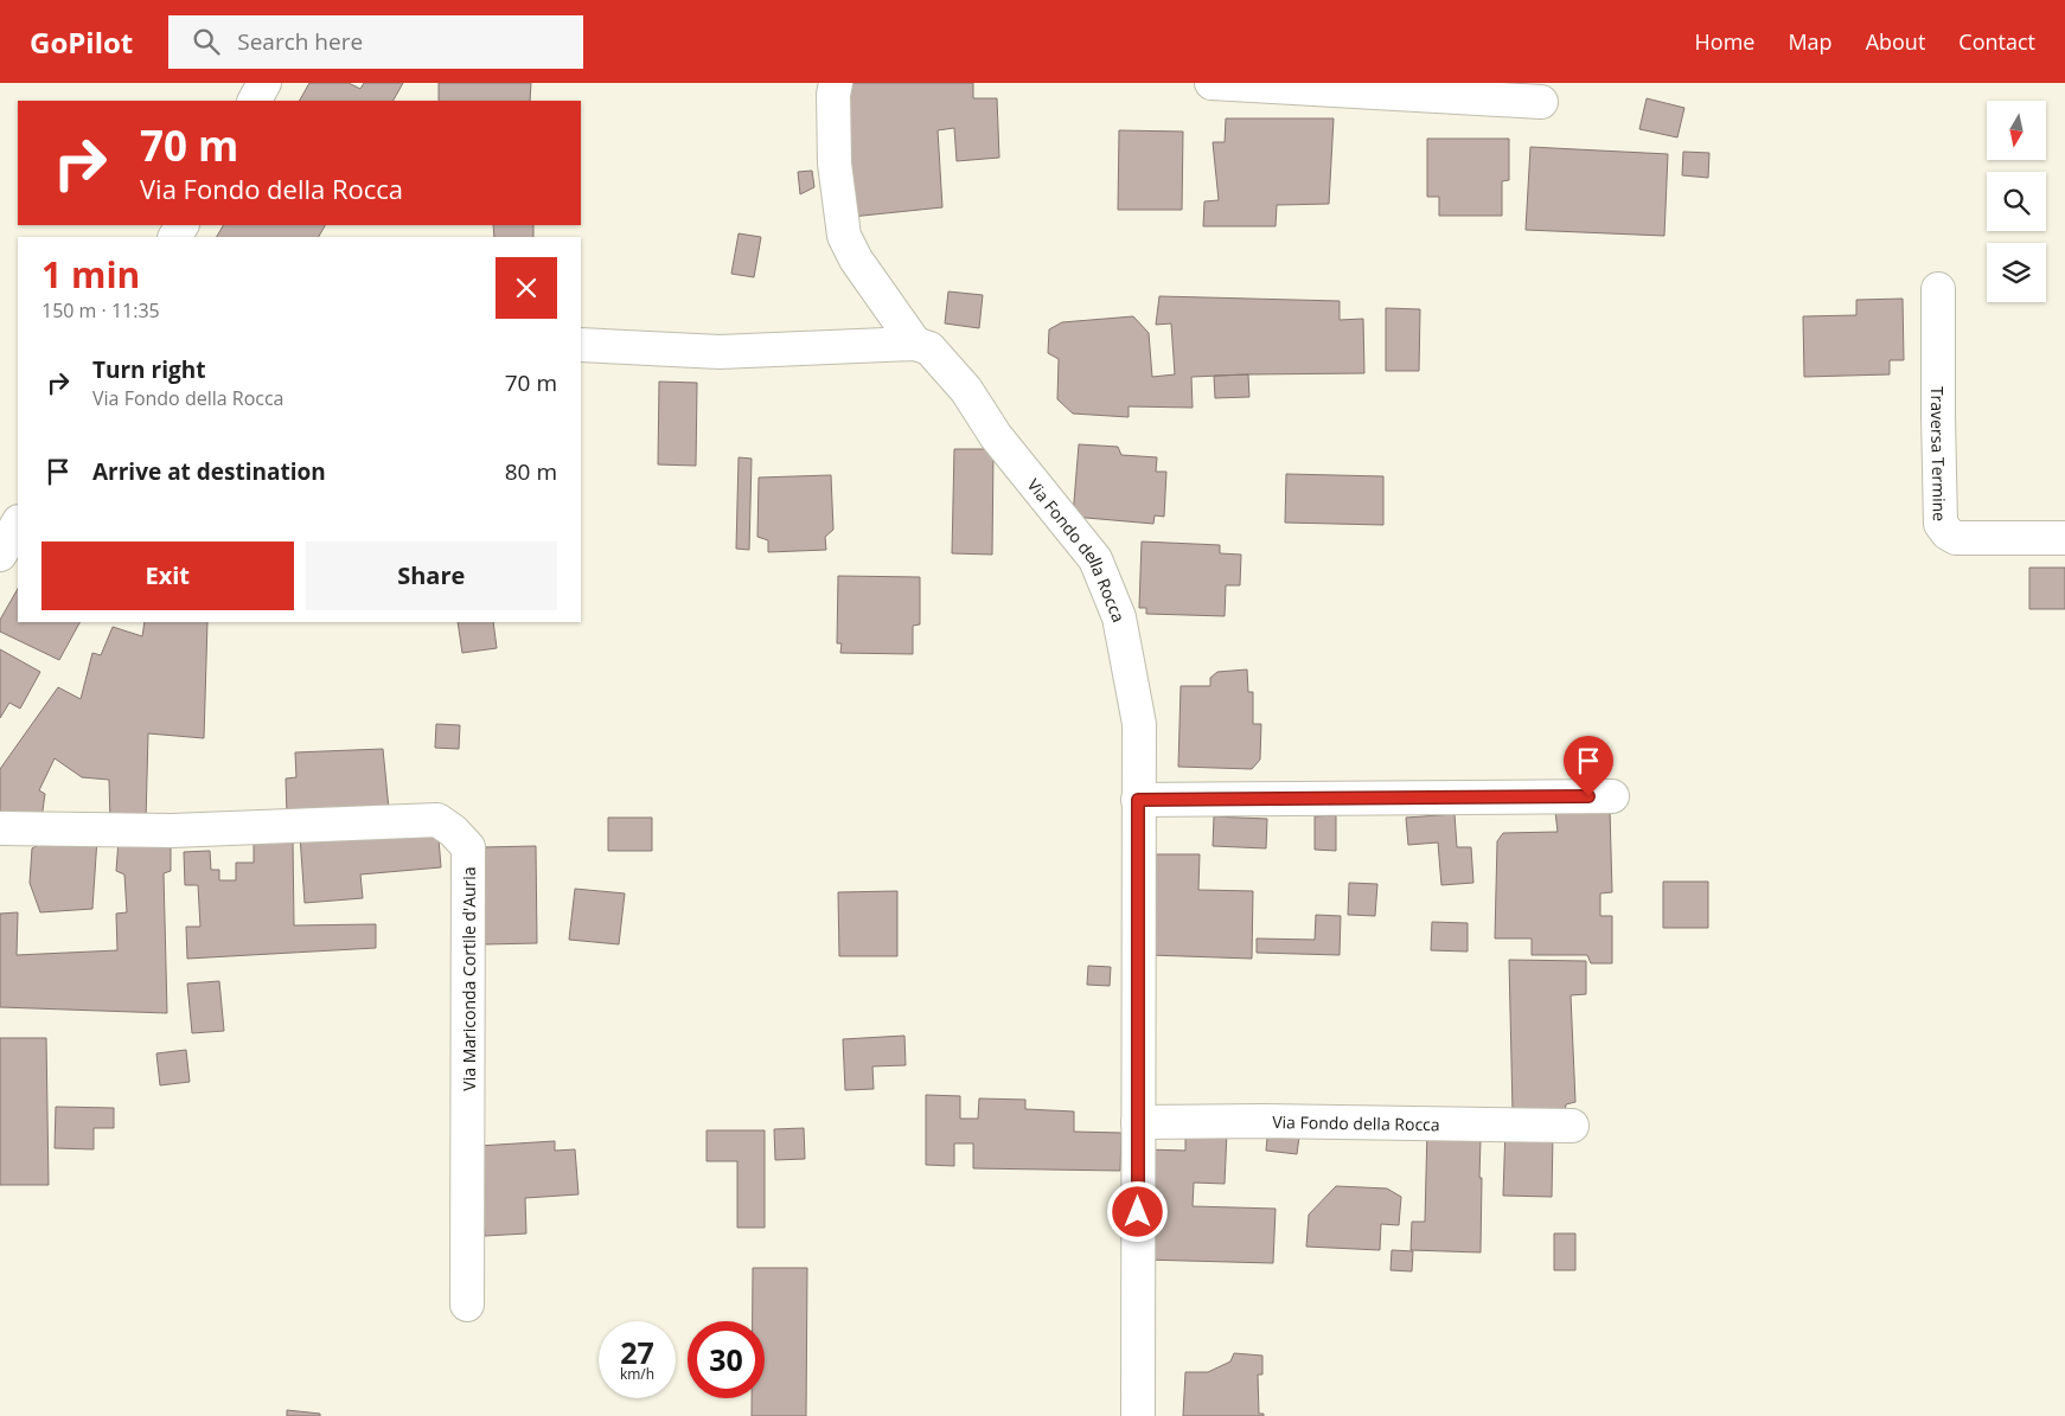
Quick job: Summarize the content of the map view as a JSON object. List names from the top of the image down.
{
  "streets": {
    "street": ["Traversa Termine", "Via Fondo della Rocca", "Via Mariconda Cortile d'Auria"]
  },
  "north": "bottom",
  "page": {
    "header": "GoPilot",
    "search": "Search here",
    "nav": [
      "Home",
      "Map",
      "About",
      "Contact"
    ],
    "turn": ["70 m", "Via Fondo della Rocca"],
    "heading": ["1 min", "150 m · 11:35"],
    "list": [
      {
        "name": "Turn right",
        "note": "Via Fondo della Rocca",
        "value": "70 m"
      },
      {
        "name": "Arrive at destination",
        "value": "80 m"
      }
    ],
    "buttons": ["Exit", "Share"],
    "speed": "27 km/h",
    "limit": "30"
  }
}
